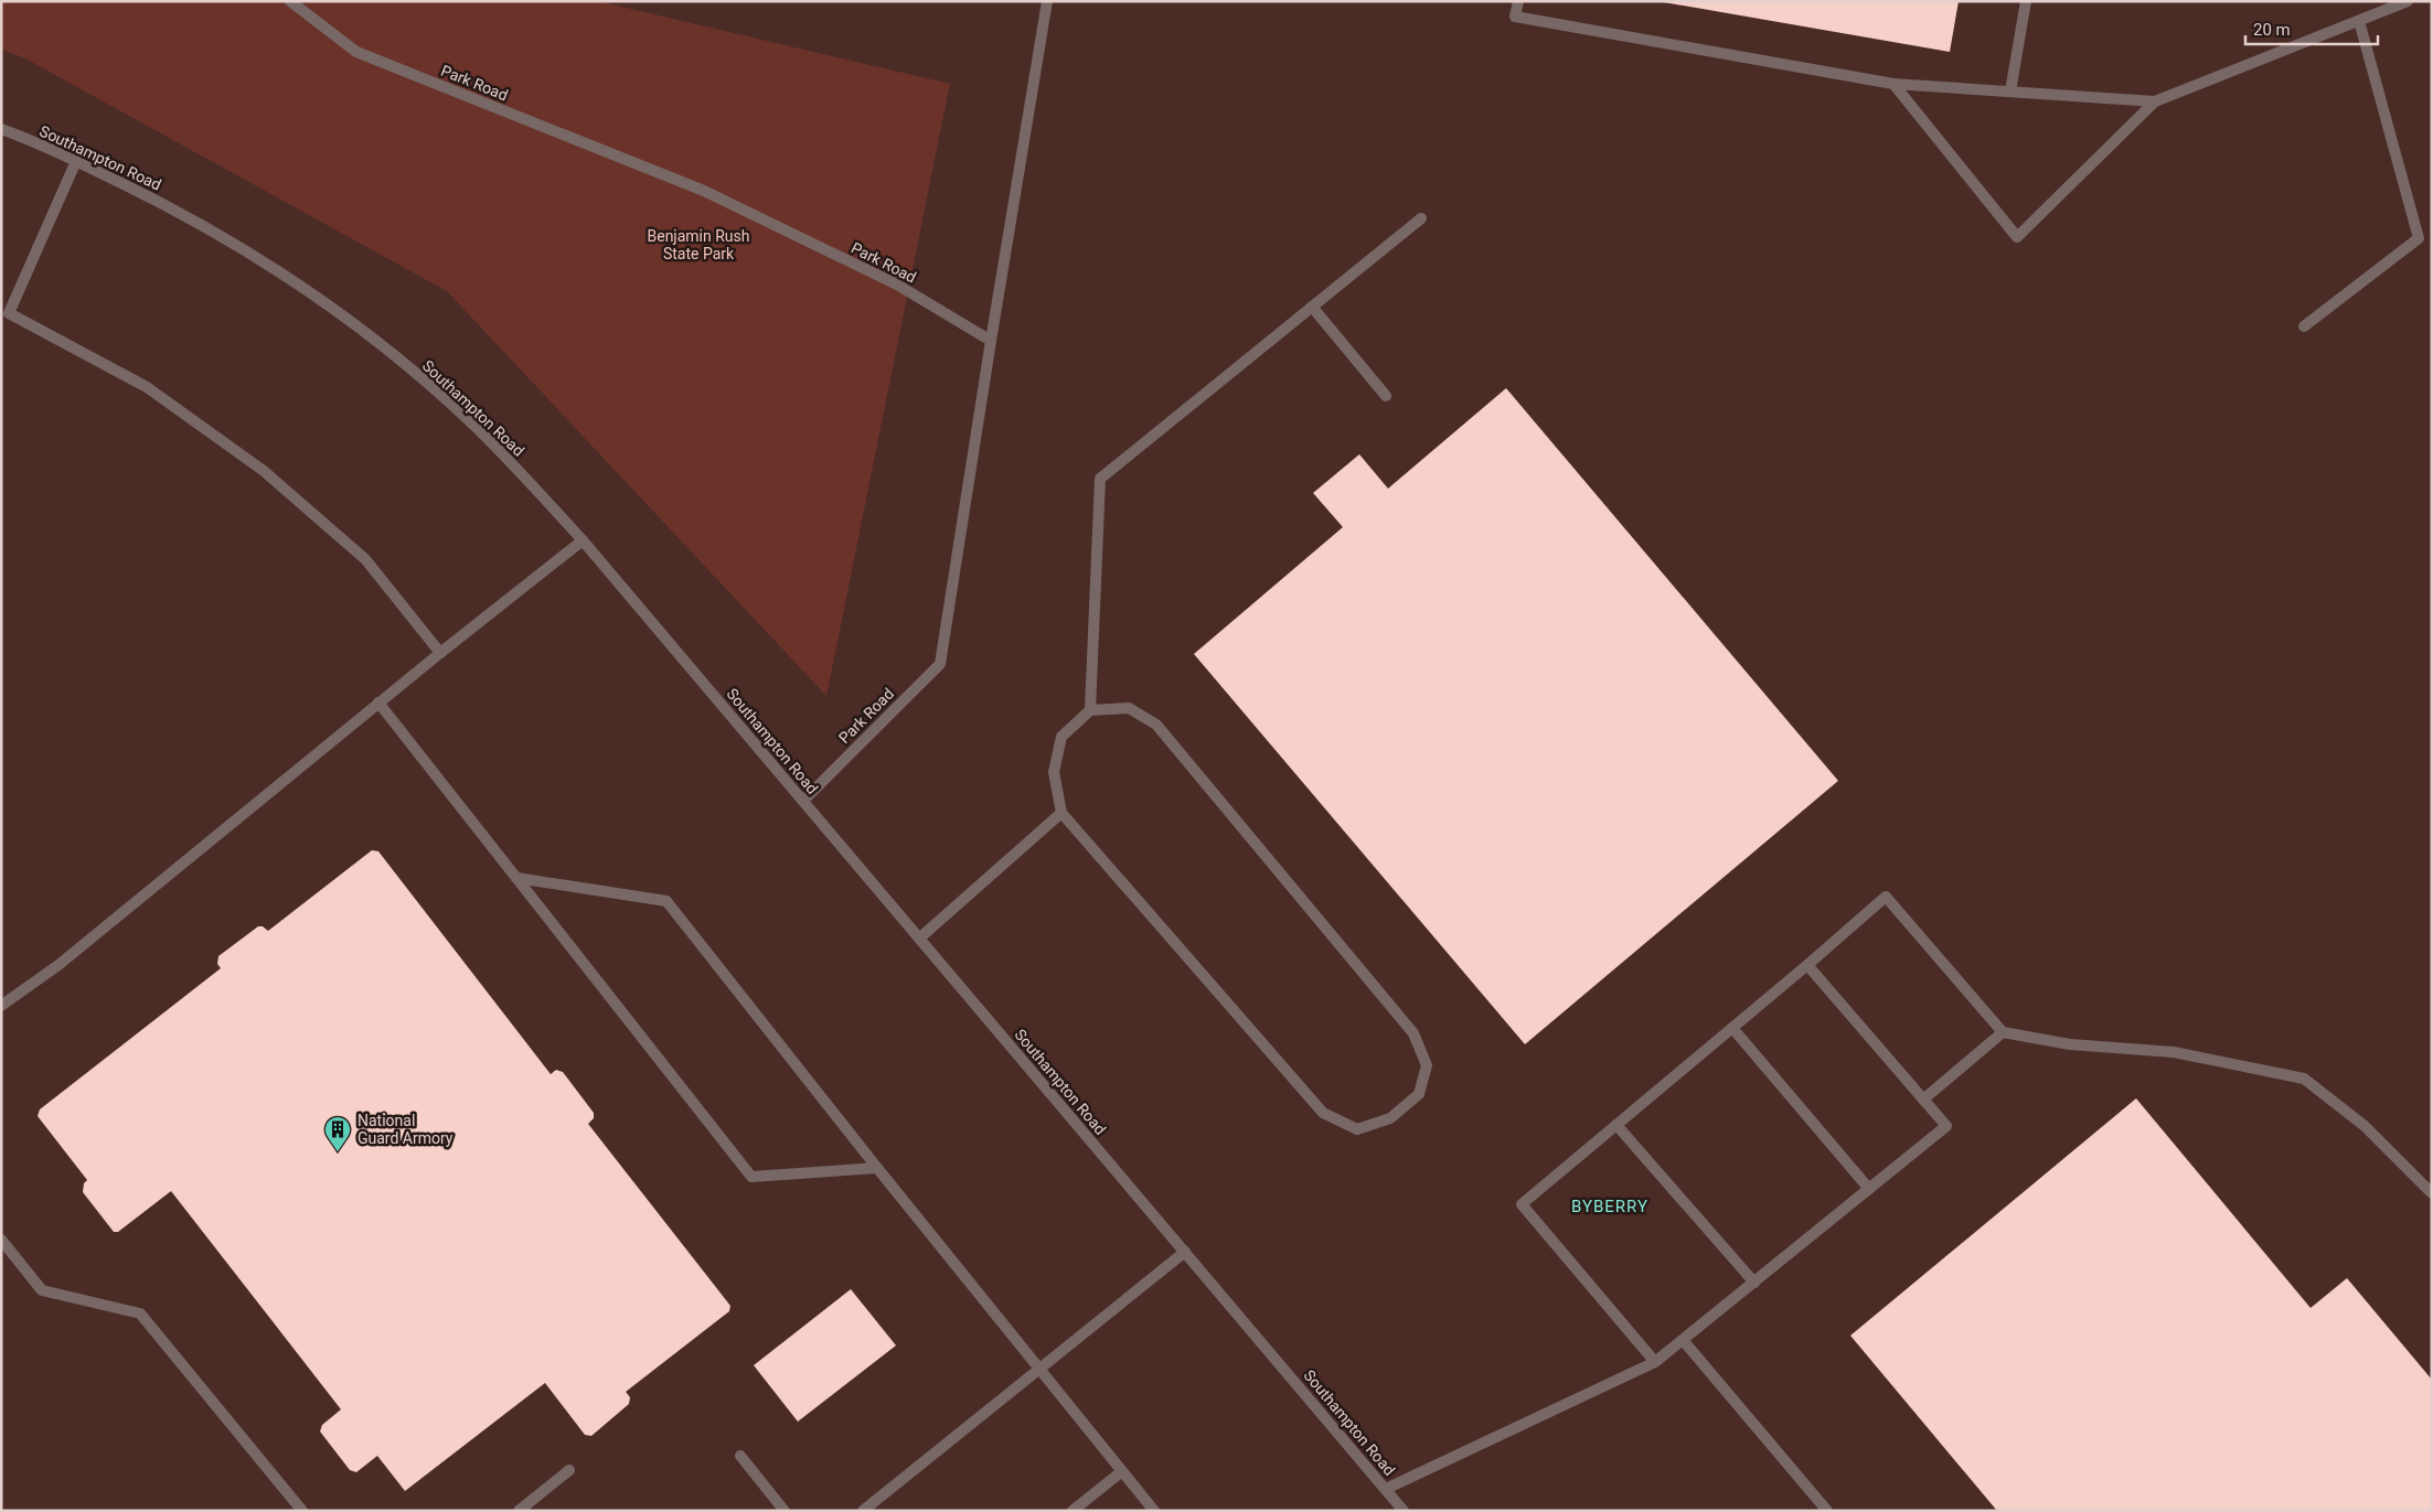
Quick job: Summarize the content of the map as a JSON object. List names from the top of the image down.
{
  "streets": {
    "street": ["Park Road", "Southampton Road"]
  },
  "crossings": [
    ["Park Road", "Southampton Road"]
  ],
  "districts": ["BYBERRY"],
  "parks": ["Benjamin Rush State Park"],
  "places": {
    "building": ["National Guard Armory"]
  },
  "scale_bar": "20 m"
}
